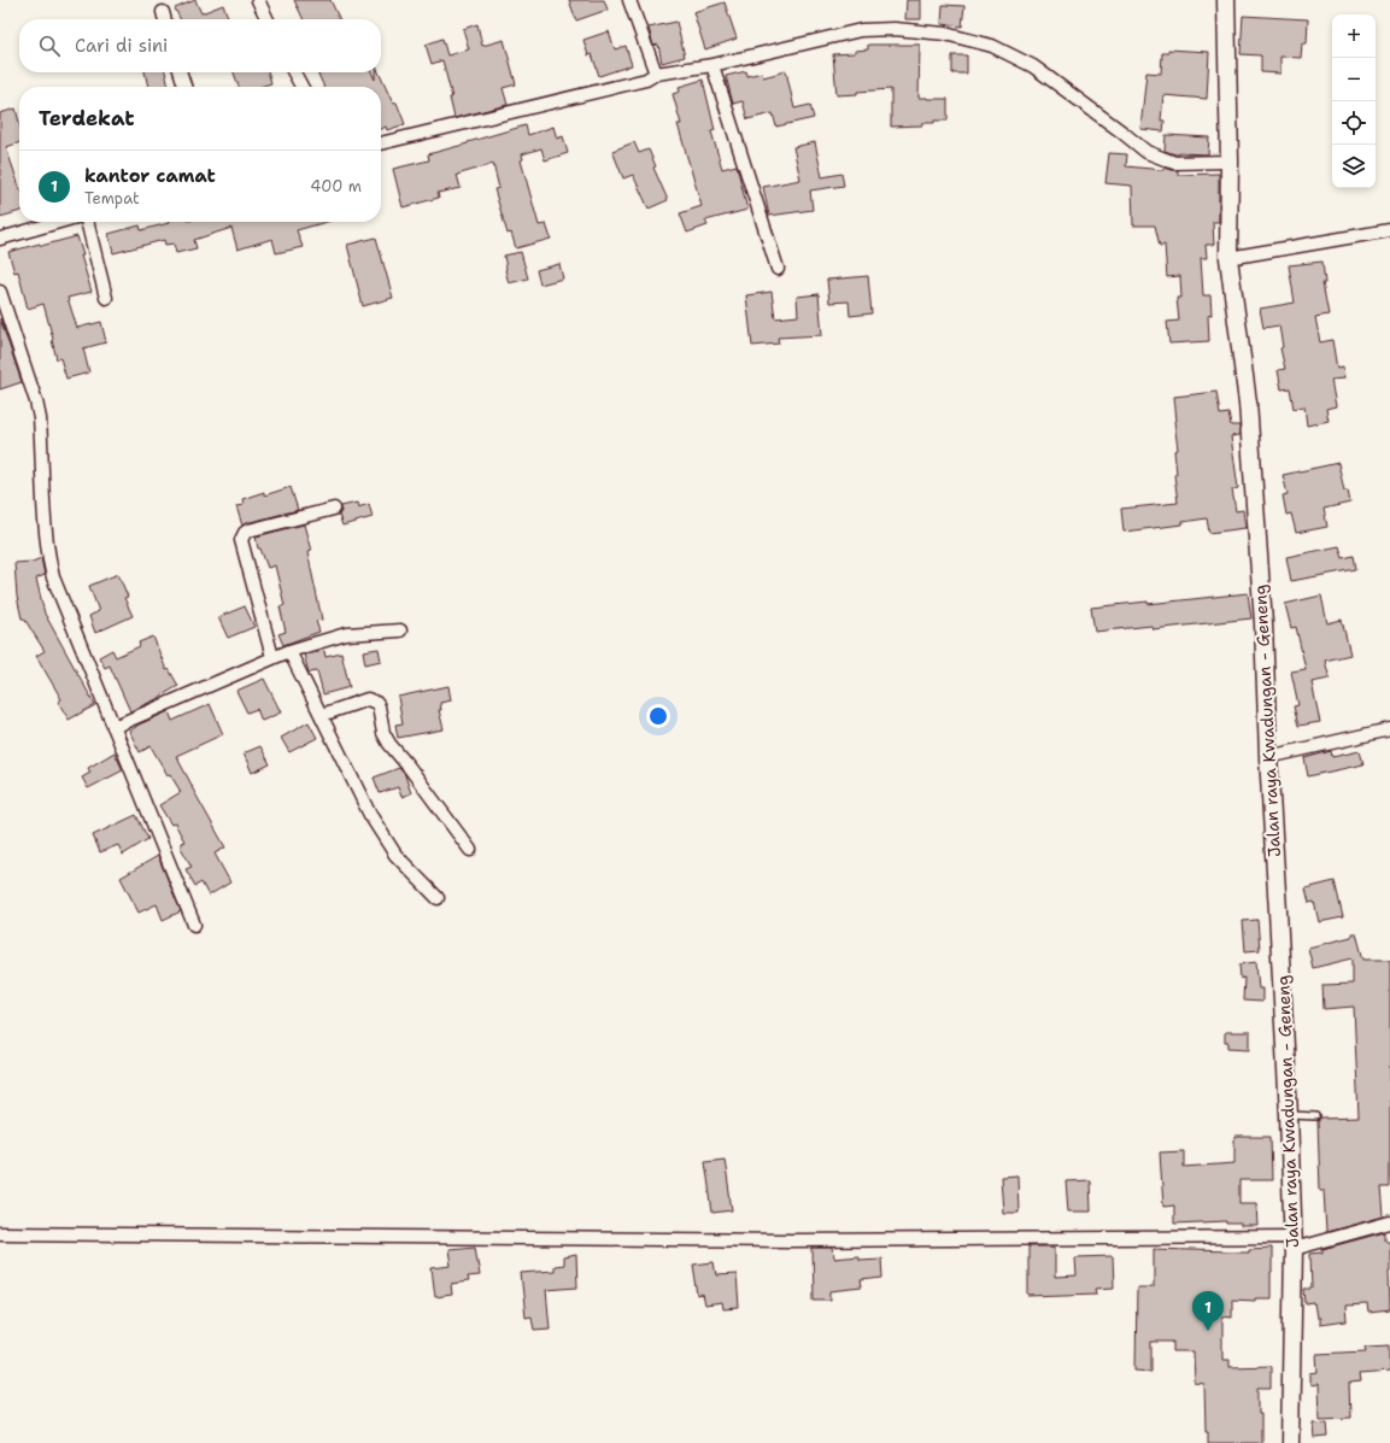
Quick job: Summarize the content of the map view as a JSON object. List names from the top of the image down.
{
  "streets": {
    "main road": ["Jalan raya Kwadungan - Geneng"]
  },
  "page": {
    "map_buttons": ["+", "−"],
    "search": "Cari di sini",
    "heading": "Terdekat",
    "list": [
      {
        "mark": "1",
        "name": "kantor camat",
        "note": "Tempat",
        "value": "400 m"
      }
    ],
    "pins": "1"
  }
}
